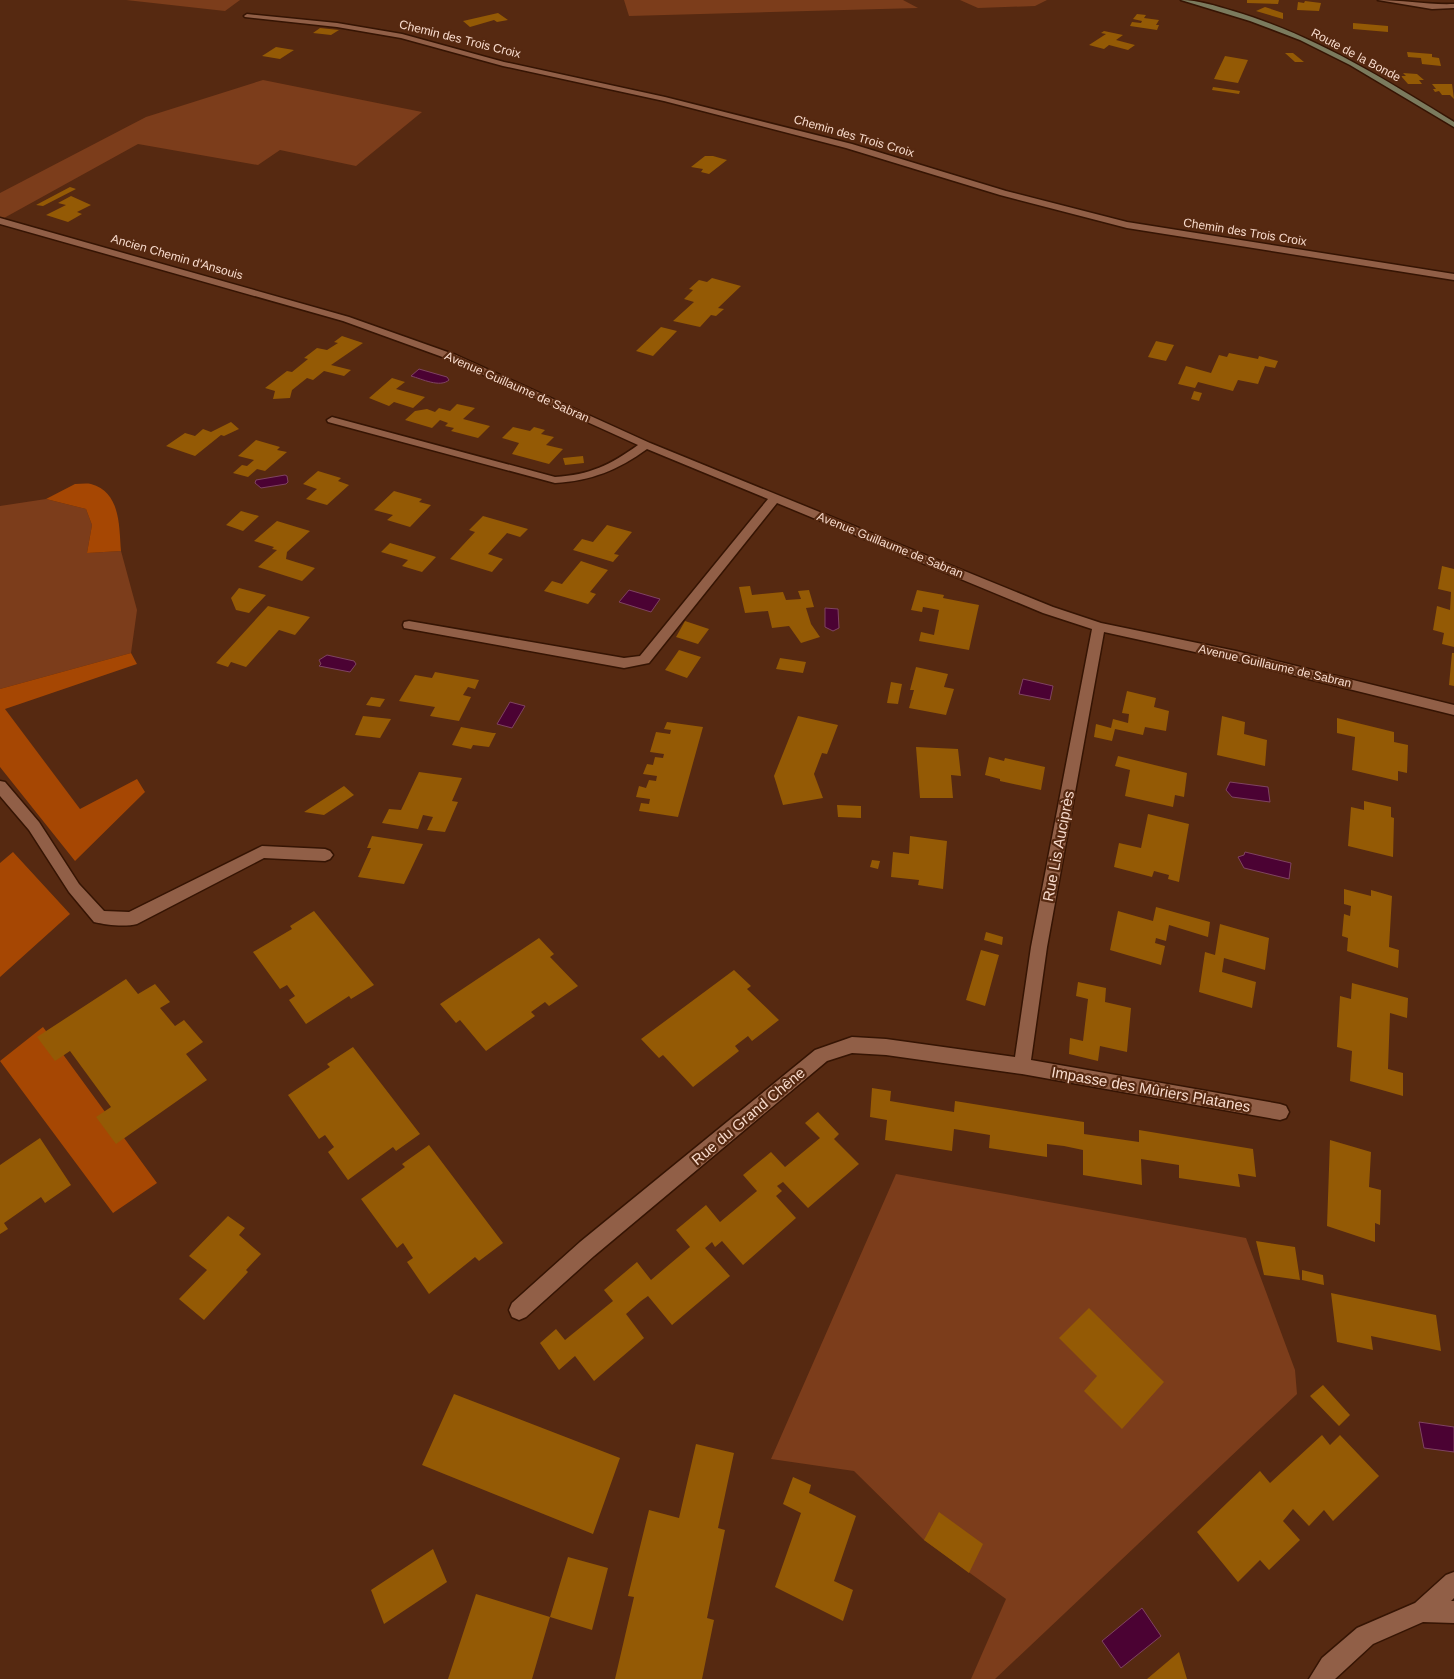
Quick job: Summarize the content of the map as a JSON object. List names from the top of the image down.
{
  "streets": {
    "main road": ["Route de la Bonde"],
    "street": [
      "Chemin des Trois Croix",
      "Ancien Chemin d'Ansouis",
      "Avenue Guillaume de Sabran",
      "Rue Lis Auciprès",
      "Impasse des Mûriers Platanes",
      "Rue du Grand Chêne"
    ]
  },
  "crossings": [
    ["Ancien Chemin d'Ansouis", "Avenue Guillaume de Sabran"],
    ["Avenue Guillaume de Sabran", "Rue Lis Auciprès"],
    ["Rue Lis Auciprès", "Impasse des Mûriers Platanes"],
    ["Rue Lis Auciprès", "Rue du Grand Chêne"],
    ["Impasse des Mûriers Platanes", "Rue du Grand Chêne"]
  ]
}
